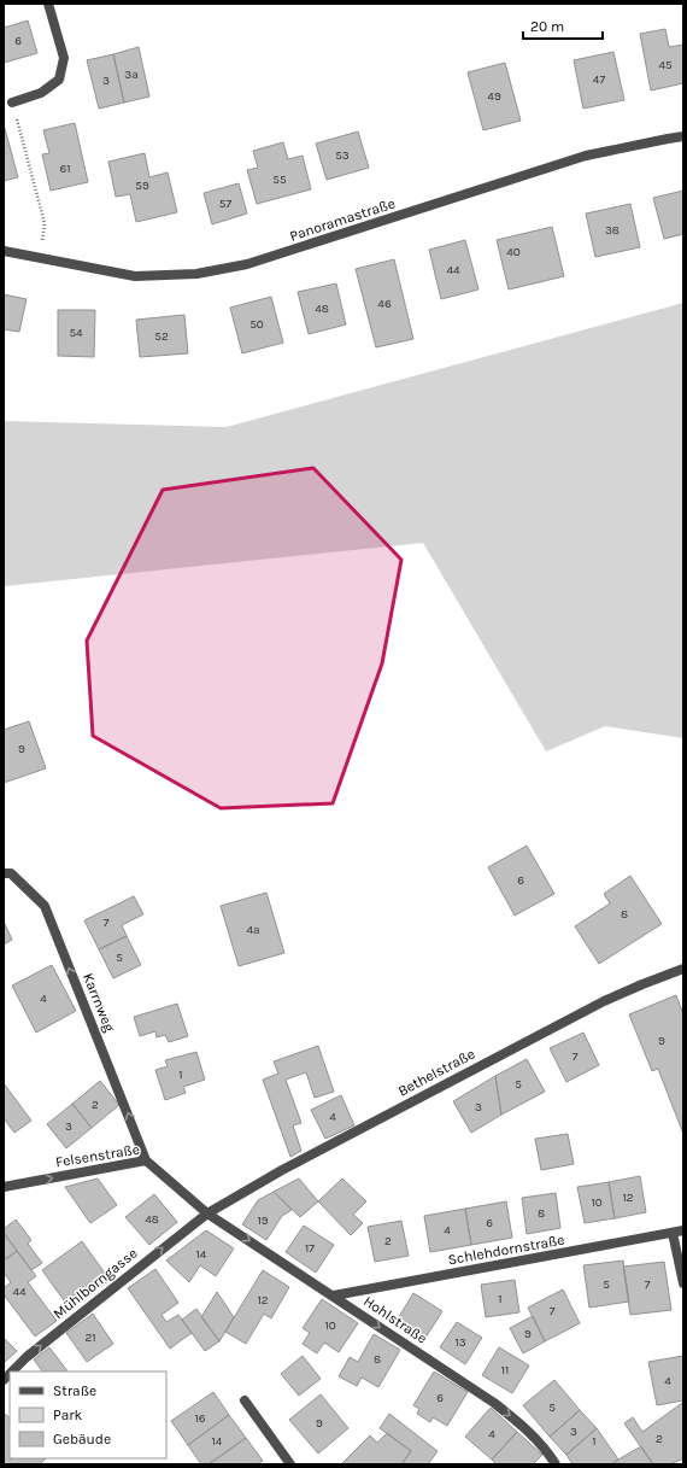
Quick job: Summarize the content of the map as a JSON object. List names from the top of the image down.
{
  "streets": {
    "street": [
      "Panoramastraße",
      "Karrnweg",
      "Bethelstraße",
      "Felsenstraße",
      "Schlehdornstraße",
      "Mühlborngasse",
      "Hohlstraße"
    ]
  },
  "crossings": [
    ["Karrnweg", "Felsenstraße"],
    ["Bethelstraße", "Felsenstraße"],
    ["Bethelstraße", "Mühlborngasse"],
    ["Bethelstraße", "Hohlstraße"],
    ["Felsenstraße", "Mühlborngasse"],
    ["Felsenstraße", "Hohlstraße"],
    ["Schlehdornstraße", "Hohlstraße"],
    ["Mühlborngasse", "Hohlstraße"]
  ],
  "one_way": [
    "Karrnweg",
    "Felsenstraße",
    "Mühlborngasse",
    "Hohlstraße"
  ],
  "house_numbers": [
    "6",
    "45",
    "3a",
    "47",
    "3",
    "49",
    "53",
    "61",
    "55",
    "59",
    "57",
    "38",
    "40",
    "44",
    "46",
    "48",
    "50",
    "54",
    "52",
    "9",
    "6",
    "8",
    "7",
    "4a",
    "5",
    "4",
    "9",
    "7",
    "1",
    "5",
    "2",
    "3",
    "4",
    "3",
    "12",
    "10",
    "8",
    "48",
    "19",
    "6",
    "4",
    "2",
    "17",
    "14",
    "5",
    "7",
    "44",
    "1",
    "12",
    "7",
    "10",
    "9",
    "21",
    "13",
    "8",
    "11",
    "4",
    "6",
    "5",
    "16",
    "9",
    "3",
    "4",
    "2",
    "14",
    "1"
  ],
  "legend": ["Straße", "Park", "Gebäude"],
  "scale_bar": "20 m"
}
